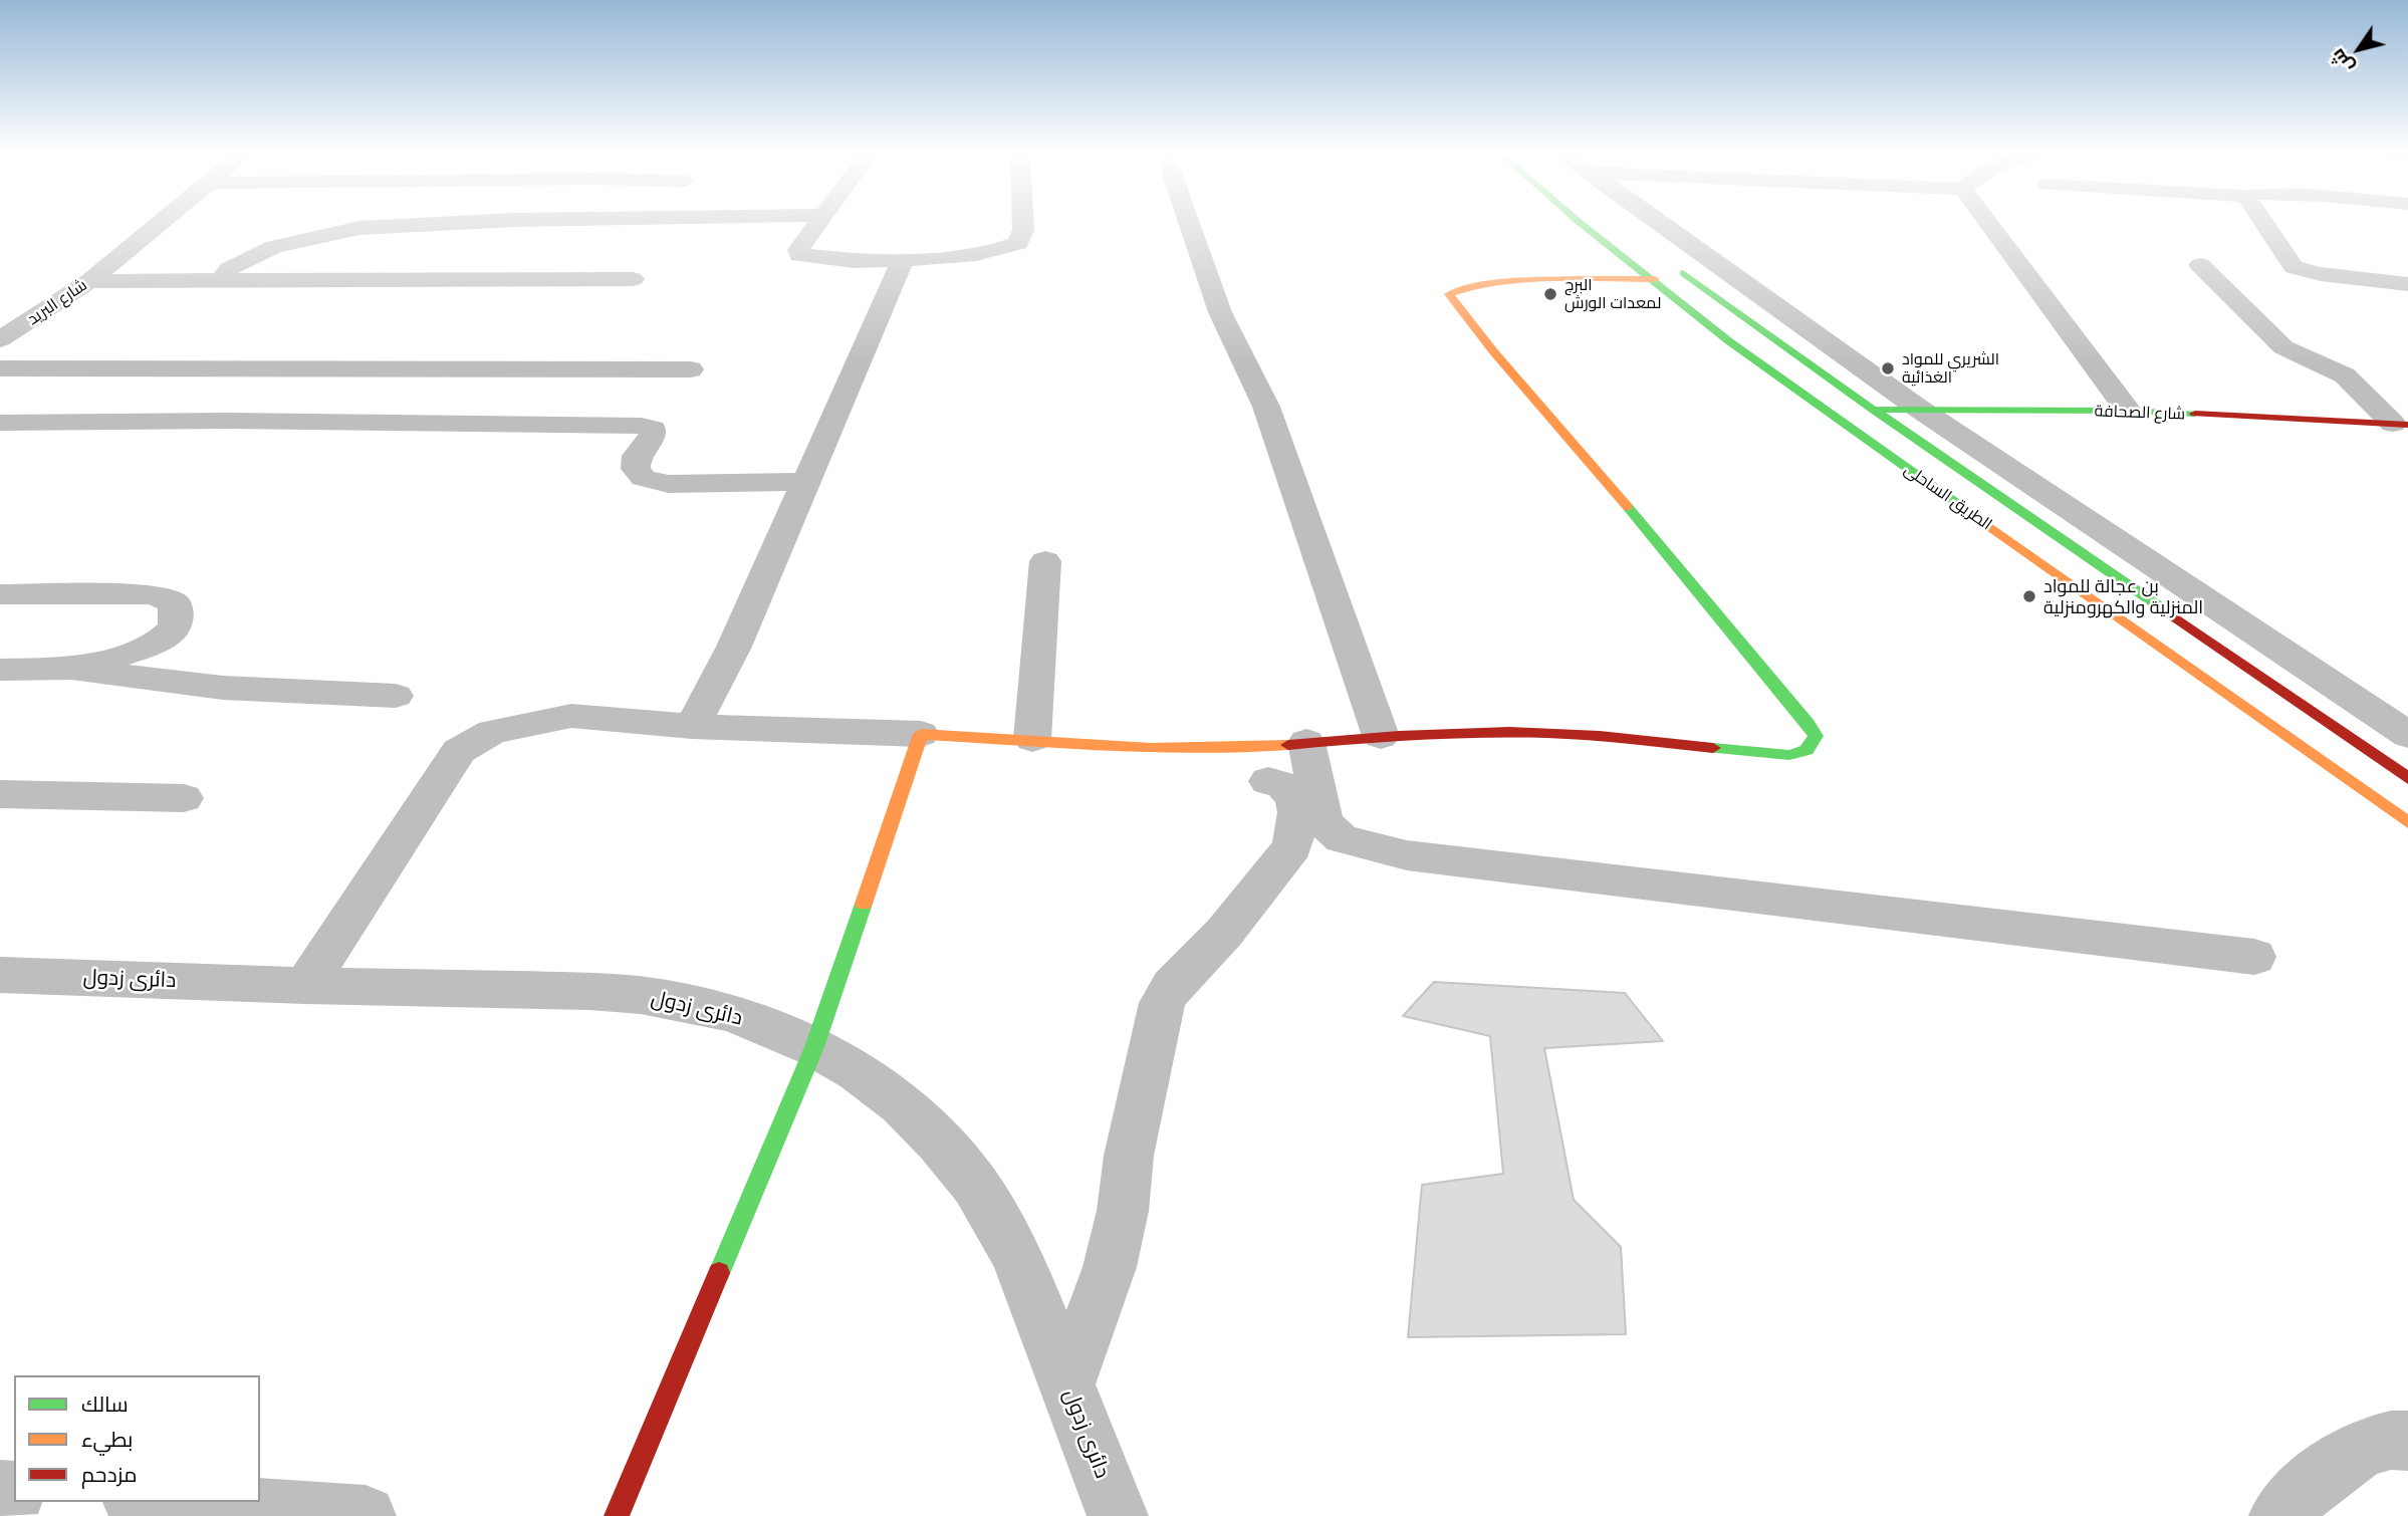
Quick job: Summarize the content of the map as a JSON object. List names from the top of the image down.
{
  "streets": {
    "main road": ["شارع الصحافة", "الطريق الساحلى"],
    "street": ["شارع البريد", "دائرى زدول"]
  },
  "crossings": [
    ["شارع الصحافة", "الطريق الساحلى"]
  ],
  "places": ["البرج لمعدات الورش", "الشريري للمواد الغذائية", "بن عجالة للمواد المنزلية والكهرومنزلية"],
  "legend": ["سالك", "بطيء", "مزدحم"],
  "north": "bottom left"
}
